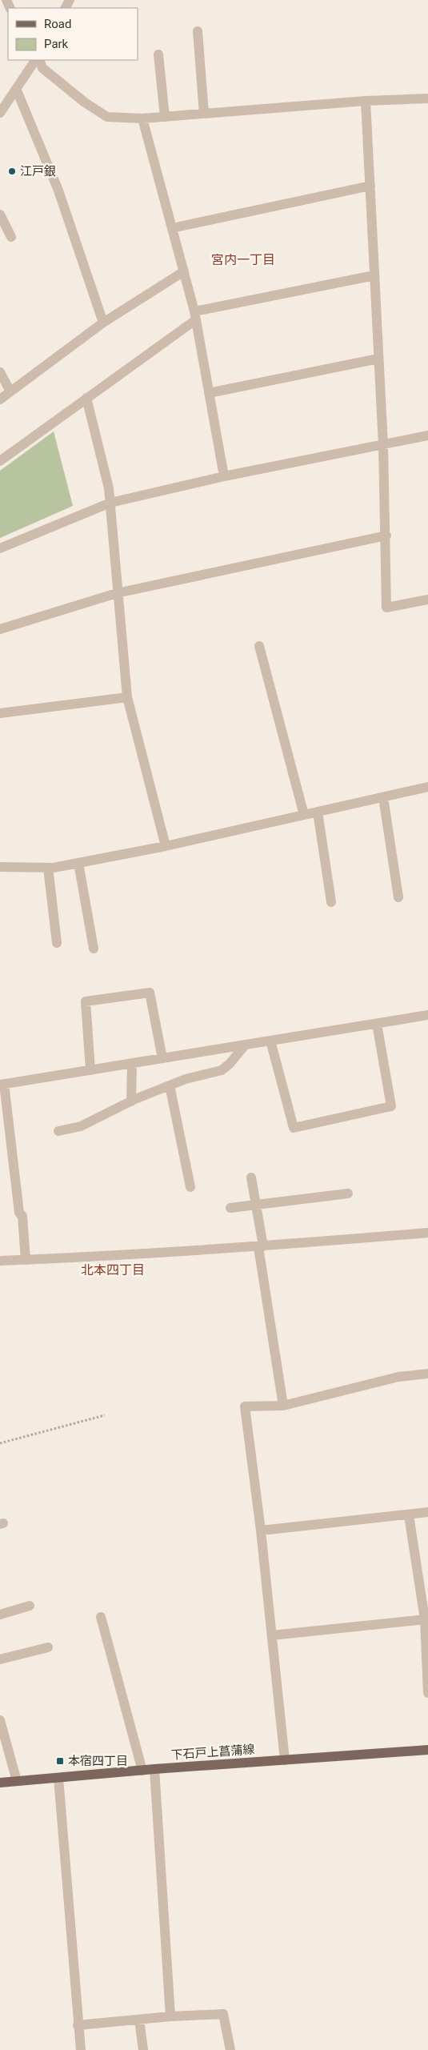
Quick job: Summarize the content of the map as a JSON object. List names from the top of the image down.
{
  "streets": {
    "main road": ["下石戸上菖蒲線"]
  },
  "districts": ["宮内一丁目", "北本四丁目"],
  "places": {
    "other": ["江戸銀"],
    "transit": ["本宿四丁目"]
  },
  "legend": ["Road", "Park"]
}
